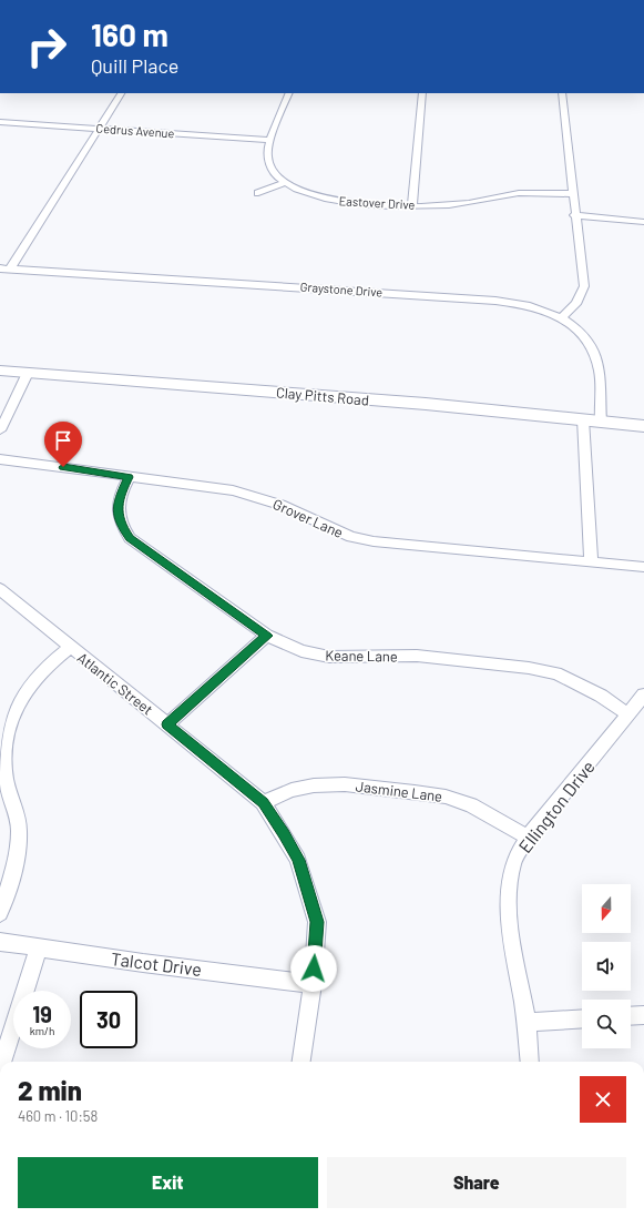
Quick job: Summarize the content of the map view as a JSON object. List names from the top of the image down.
{
  "streets": {
    "street": [
      "Cedrus Avenue",
      "Eastover Drive",
      "Graystone Drive",
      "Clay Pitts Road",
      "Grover Lane",
      "Keane Lane",
      "Atlantic Street",
      "Jasmine Lane",
      "Ellington Drive",
      "Talcot Drive"
    ]
  },
  "crossings": [
    ["Cedrus Avenue", "Eastover Drive"],
    ["Graystone Drive", "Clay Pitts Road"],
    ["Grover Lane", "Keane Lane"],
    ["Keane Lane", "Ellington Drive"],
    ["Atlantic Street", "Jasmine Lane"],
    ["Atlantic Street", "Talcot Drive"],
    ["Jasmine Lane", "Ellington Drive"]
  ],
  "north": "bottom",
  "page": {
    "turn": ["160 m", "Quill Place"],
    "speed": "19 km/h",
    "limit": "30",
    "heading": ["2 min", "460 m · 10:58"],
    "buttons": ["Exit", "Share"]
  }
}
